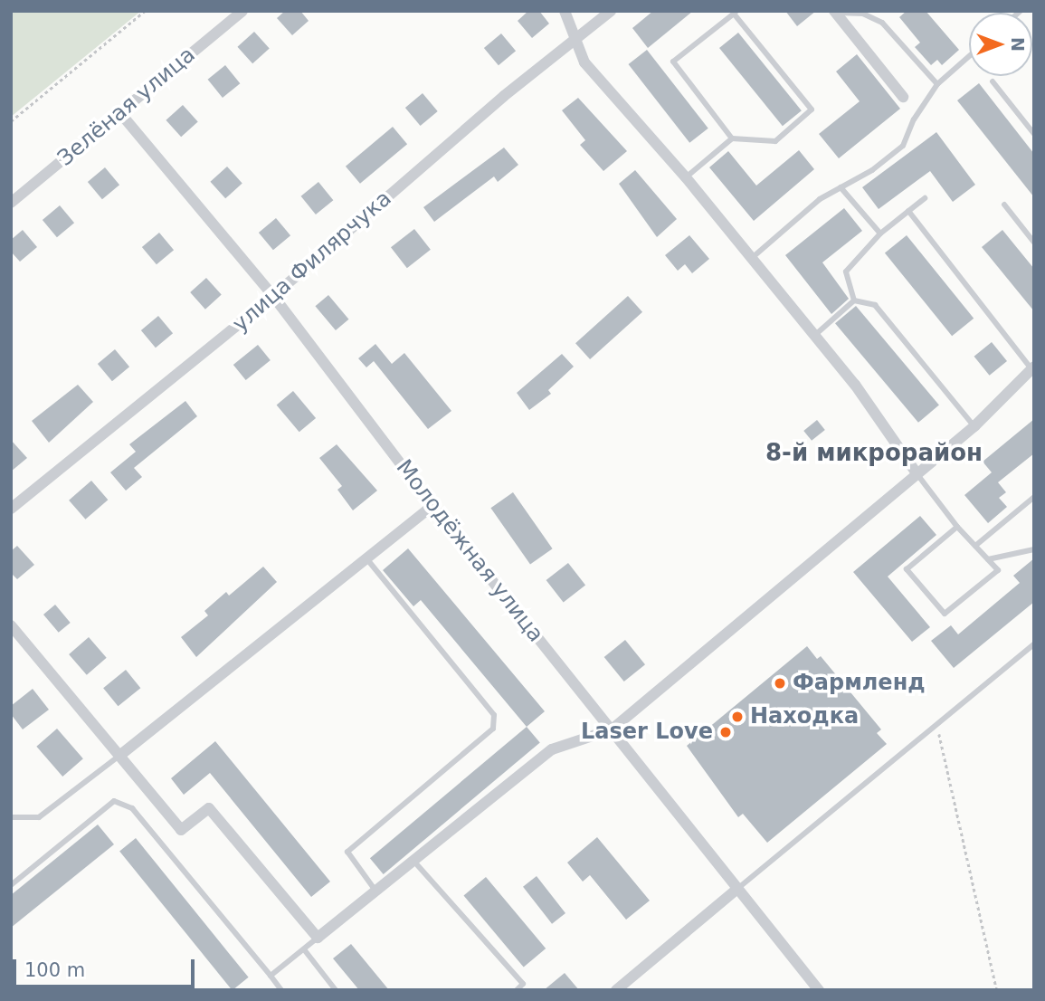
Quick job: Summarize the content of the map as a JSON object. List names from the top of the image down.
{
  "streets": {
    "street": ["Зелёная улица", "улица Филярчука", "Молодёжная улица"]
  },
  "crossings": [
    ["Зелёная улица", "Молодёжная улица"],
    ["улица Филярчука", "Молодёжная улица"]
  ],
  "districts": ["8-й микрорайон"],
  "places": ["Фармленд", "Находка", "Laser Love"],
  "scale_bar": "100 m",
  "north": "right"
}
